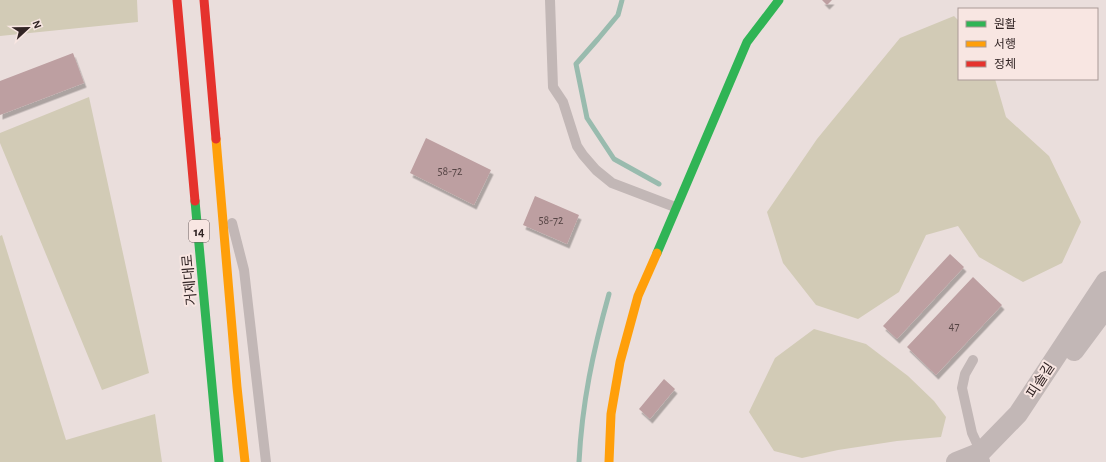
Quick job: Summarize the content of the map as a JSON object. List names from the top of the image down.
{
  "streets": {
    "main road": ["14", "거제대로"],
    "street": ["피솔길"]
  },
  "house_numbers": ["58-72", "58-72", "47"],
  "legend": ["원활", "서행", "정체"],
  "north": "right"
}
